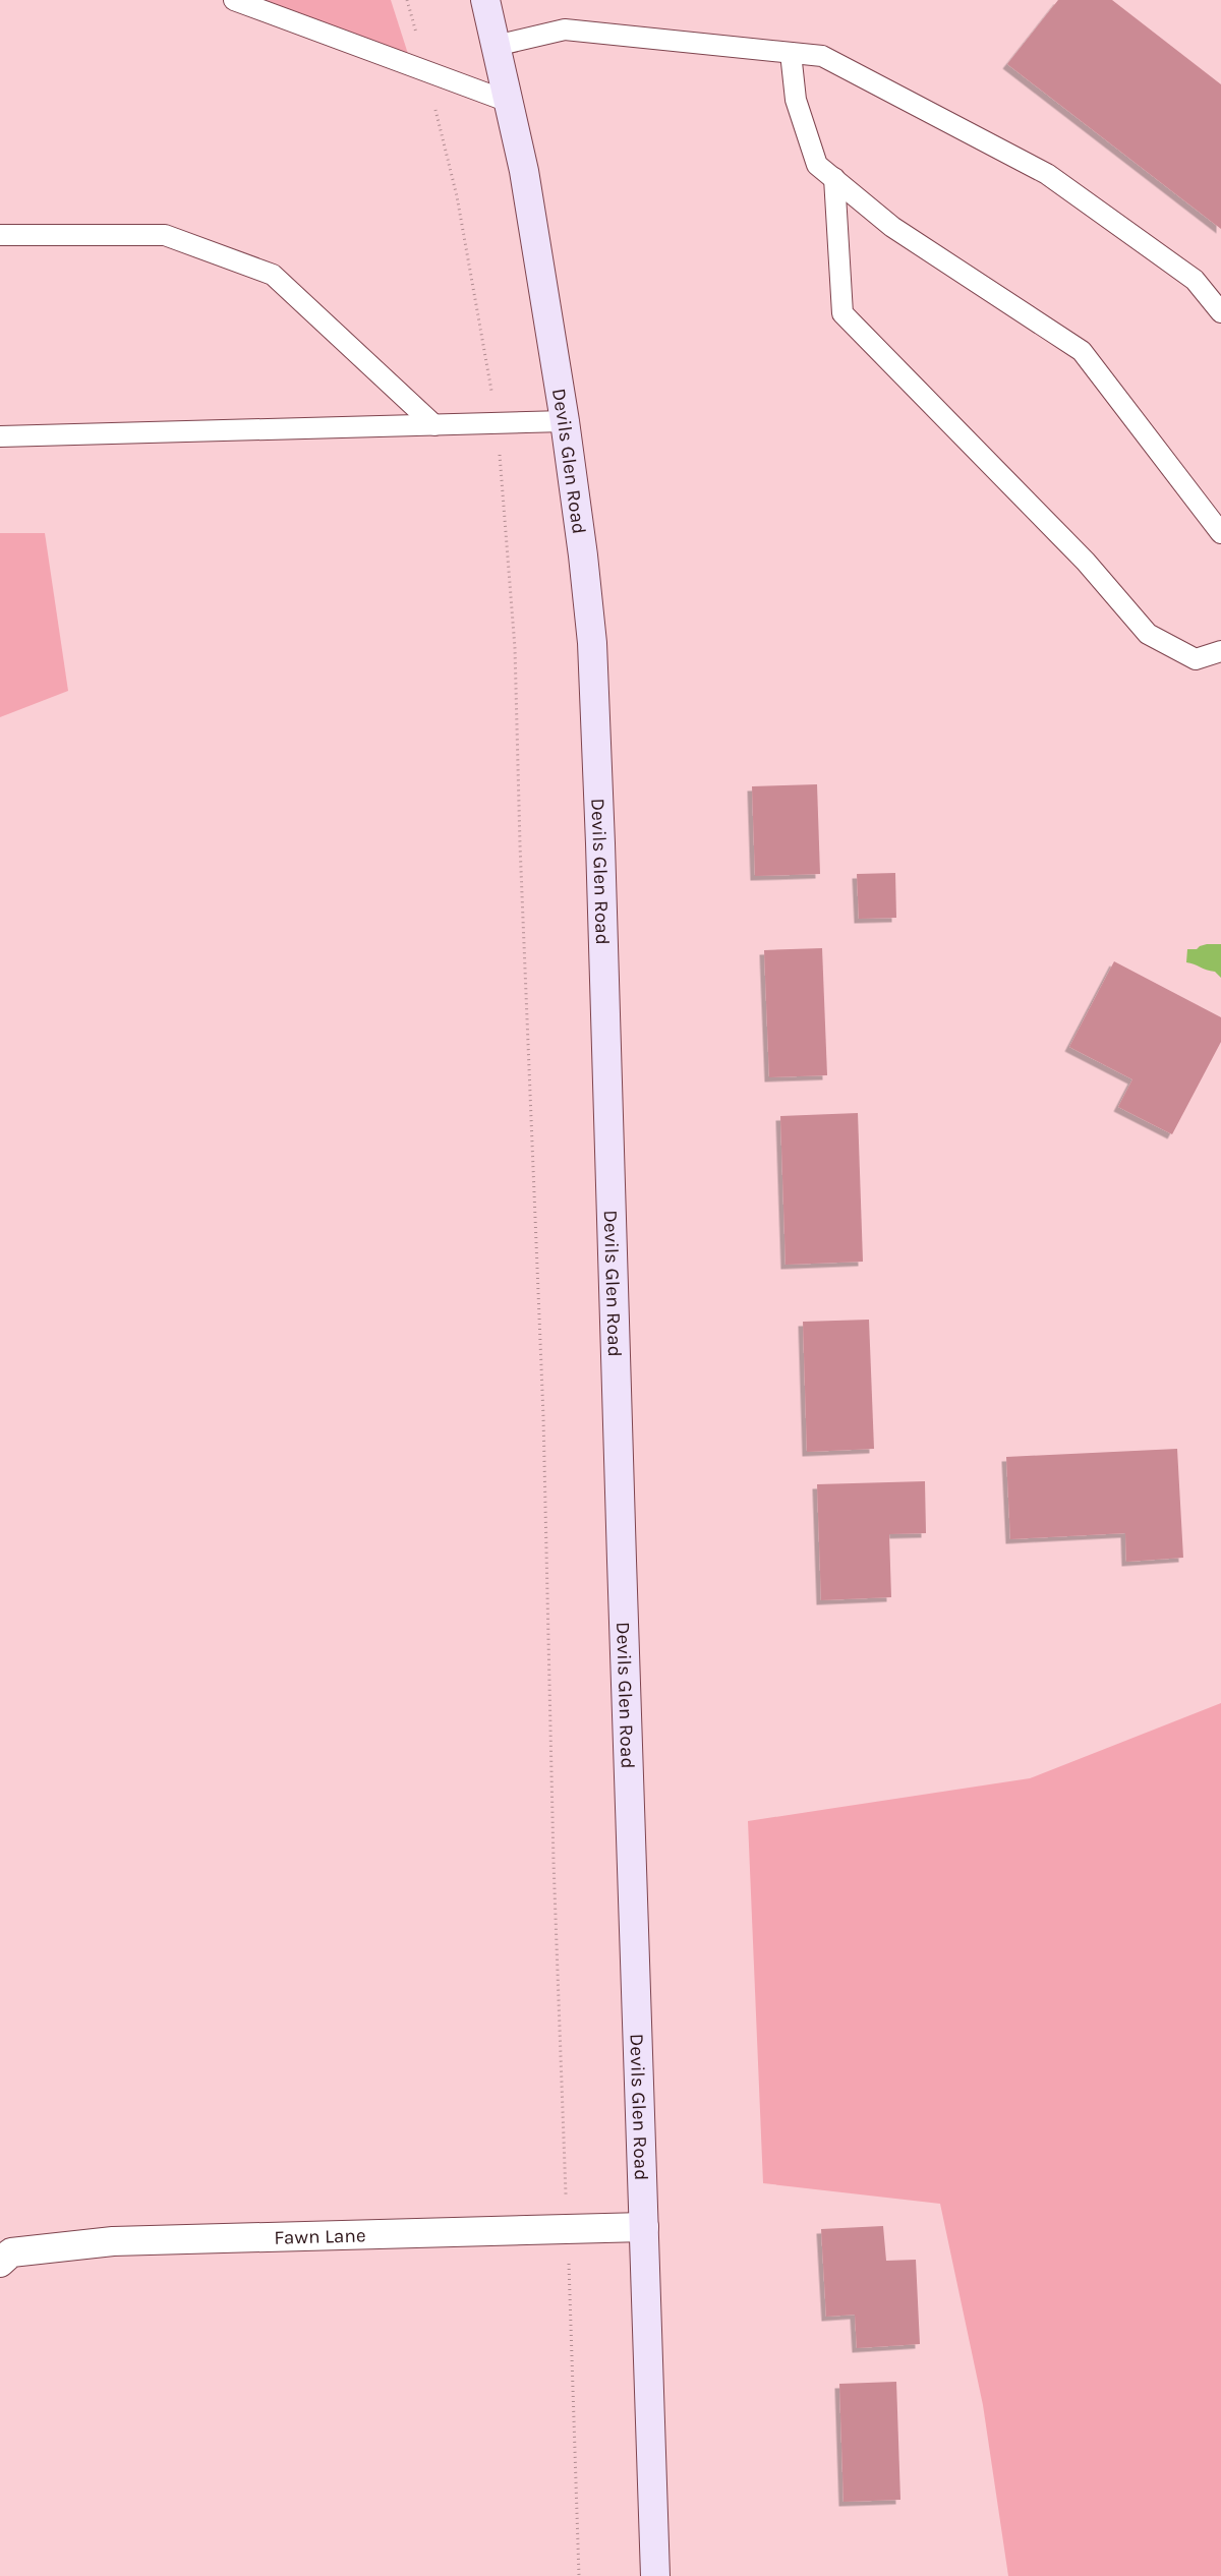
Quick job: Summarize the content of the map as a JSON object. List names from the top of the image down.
{
  "streets": {
    "main road": ["Devils Glen Road"],
    "street": ["Fawn Lane"]
  },
  "crossings": [
    ["Devils Glen Road", "Fawn Lane"]
  ]
}
